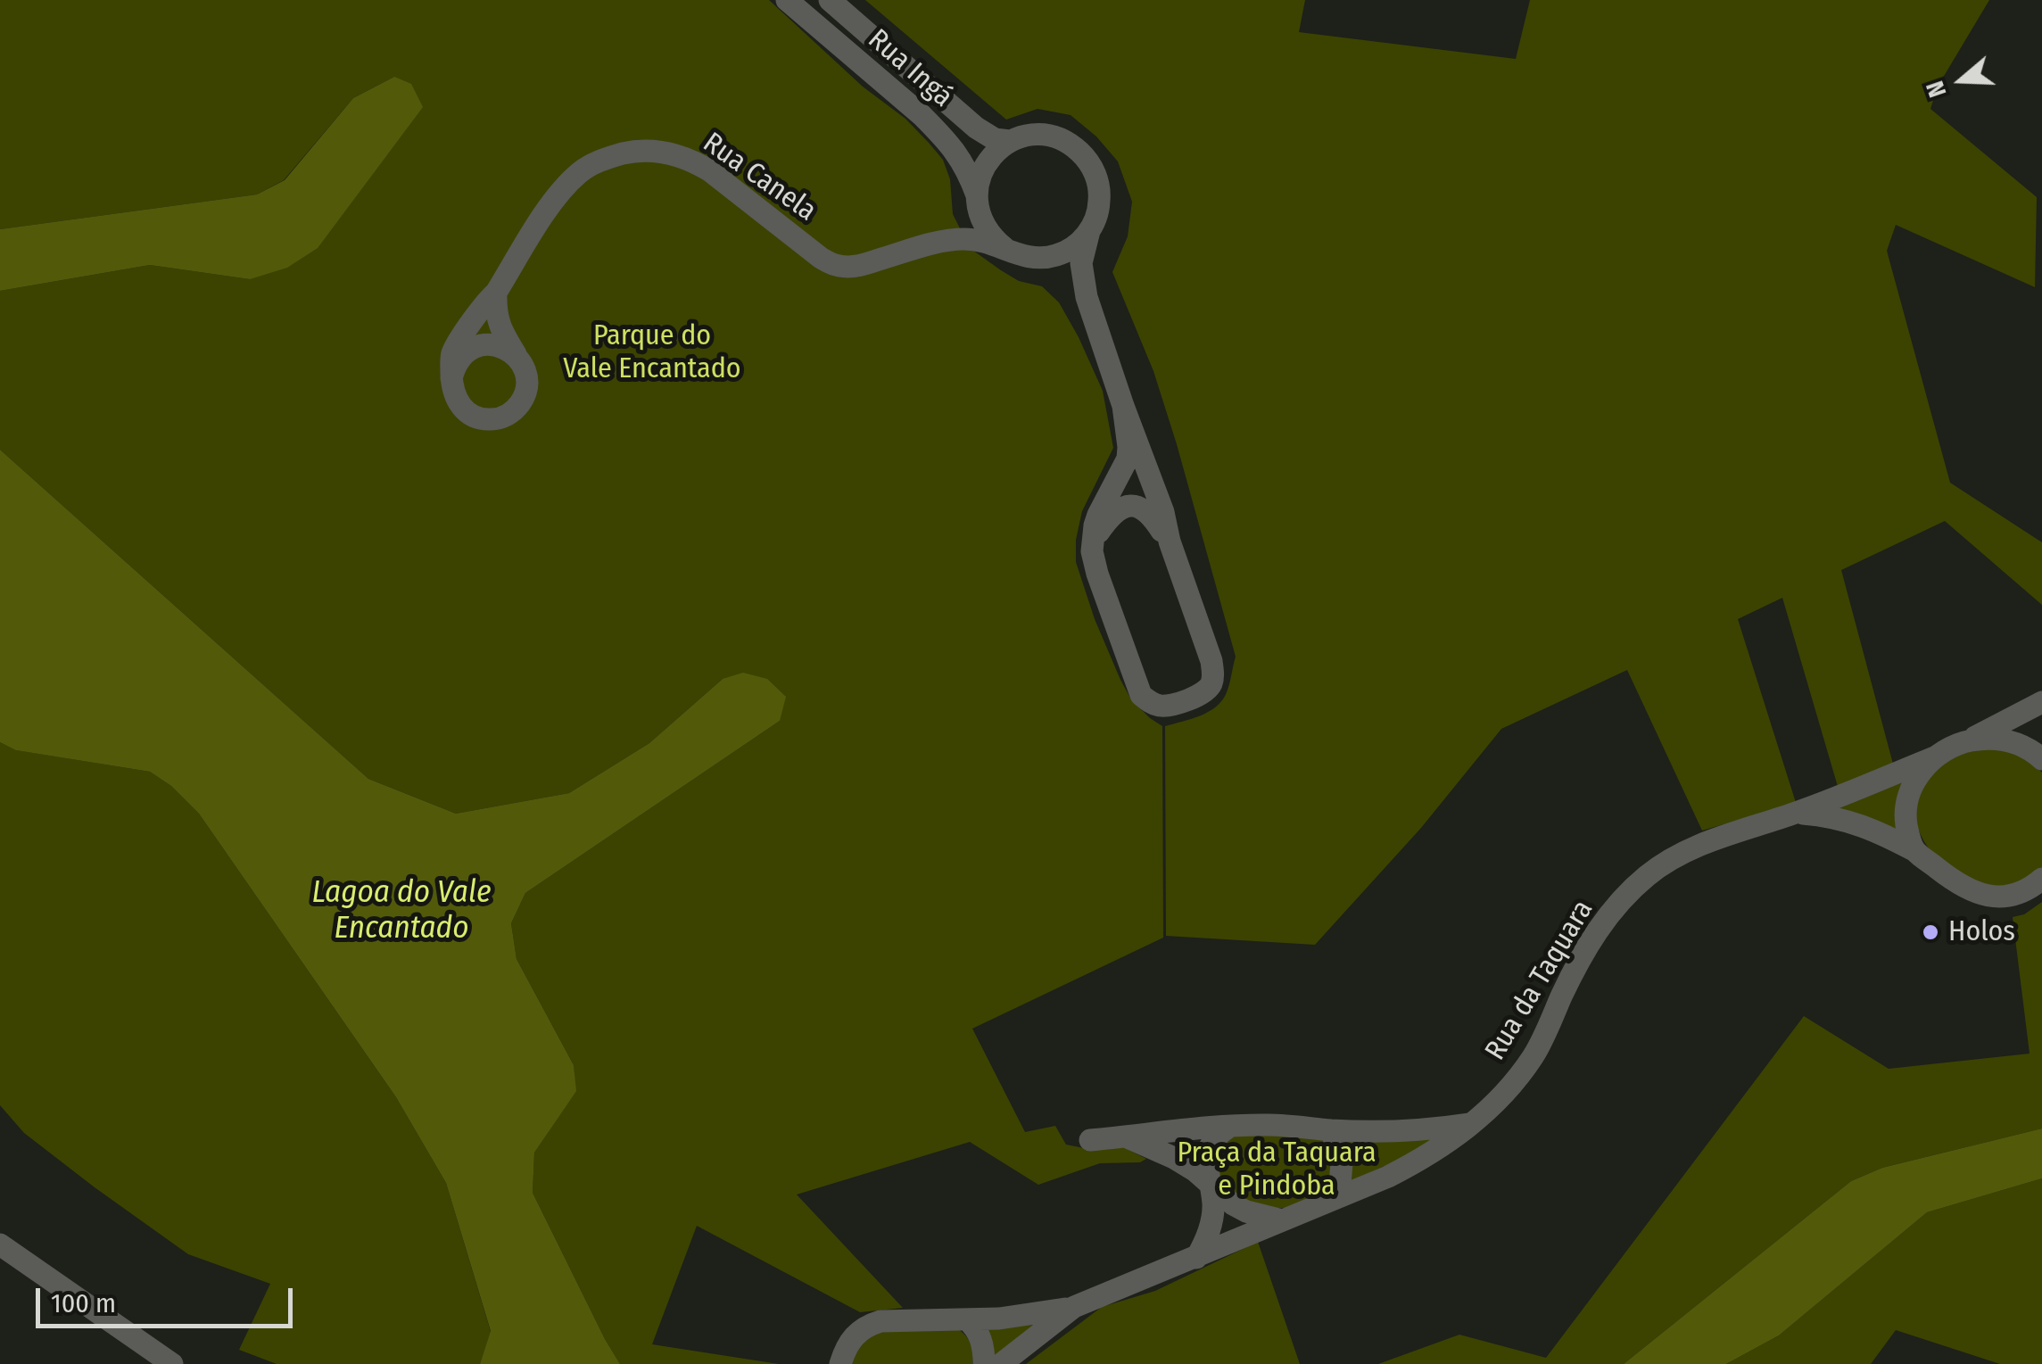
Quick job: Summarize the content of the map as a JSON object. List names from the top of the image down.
{
  "streets": {
    "street": ["Rua Ingá", "Rua Canela", "Rua da Taquara"]
  },
  "crossings": [
    ["Rua Ingá", "Rua Canela"]
  ],
  "water": ["Lagoa do Vale Encantado"],
  "parks": ["Parque do Vale Encantado", "Praça da Taquara e Pindoba"],
  "places": ["Holos"],
  "scale_bar": "100 m",
  "north": "left"
}
